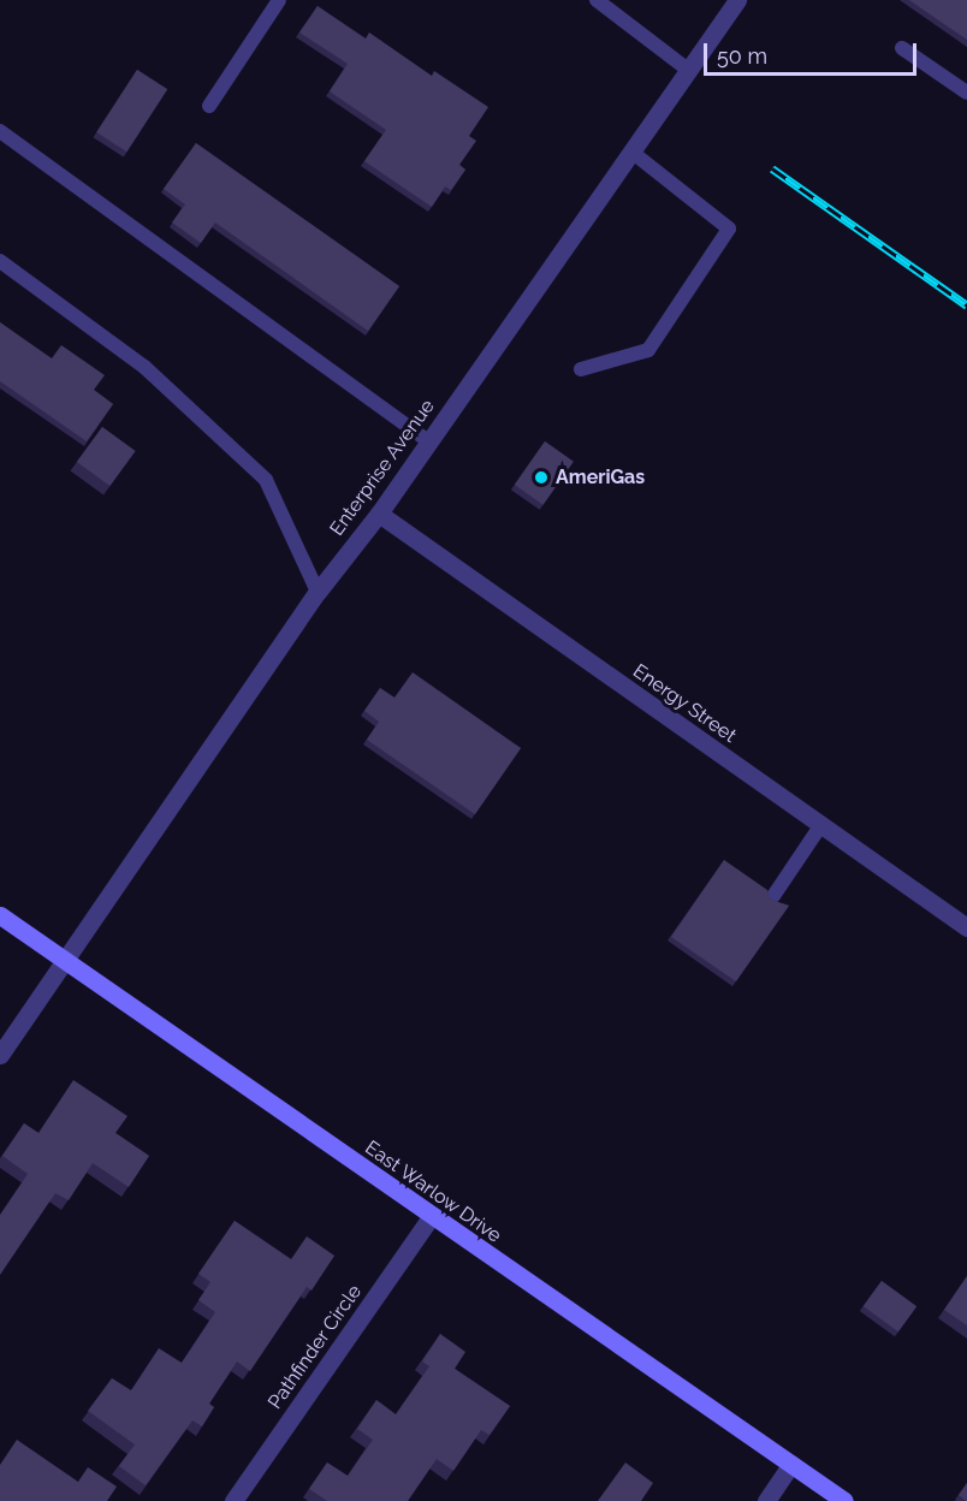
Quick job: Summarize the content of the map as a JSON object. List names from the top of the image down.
{
  "streets": {
    "street": [
      "Enterprise Avenue",
      "Energy Street",
      "East Warlow Drive",
      "Pathfinder Circle"
    ]
  },
  "crossings": [
    ["Enterprise Avenue", "Energy Street"],
    ["Enterprise Avenue", "East Warlow Drive"],
    ["East Warlow Drive", "Pathfinder Circle"]
  ],
  "places": ["AmeriGas"],
  "scale_bar": "50 m"
}
